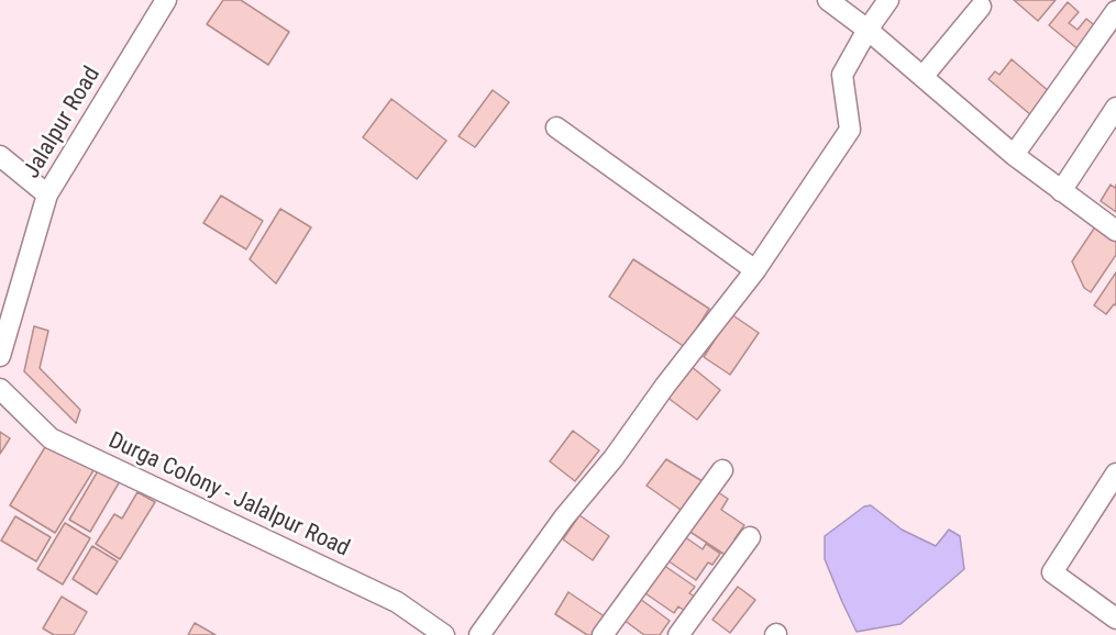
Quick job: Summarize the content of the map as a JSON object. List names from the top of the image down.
{
  "streets": {
    "street": ["Jalalpur Road", "Durga Colony - Jalalpur Road"]
  }
}
